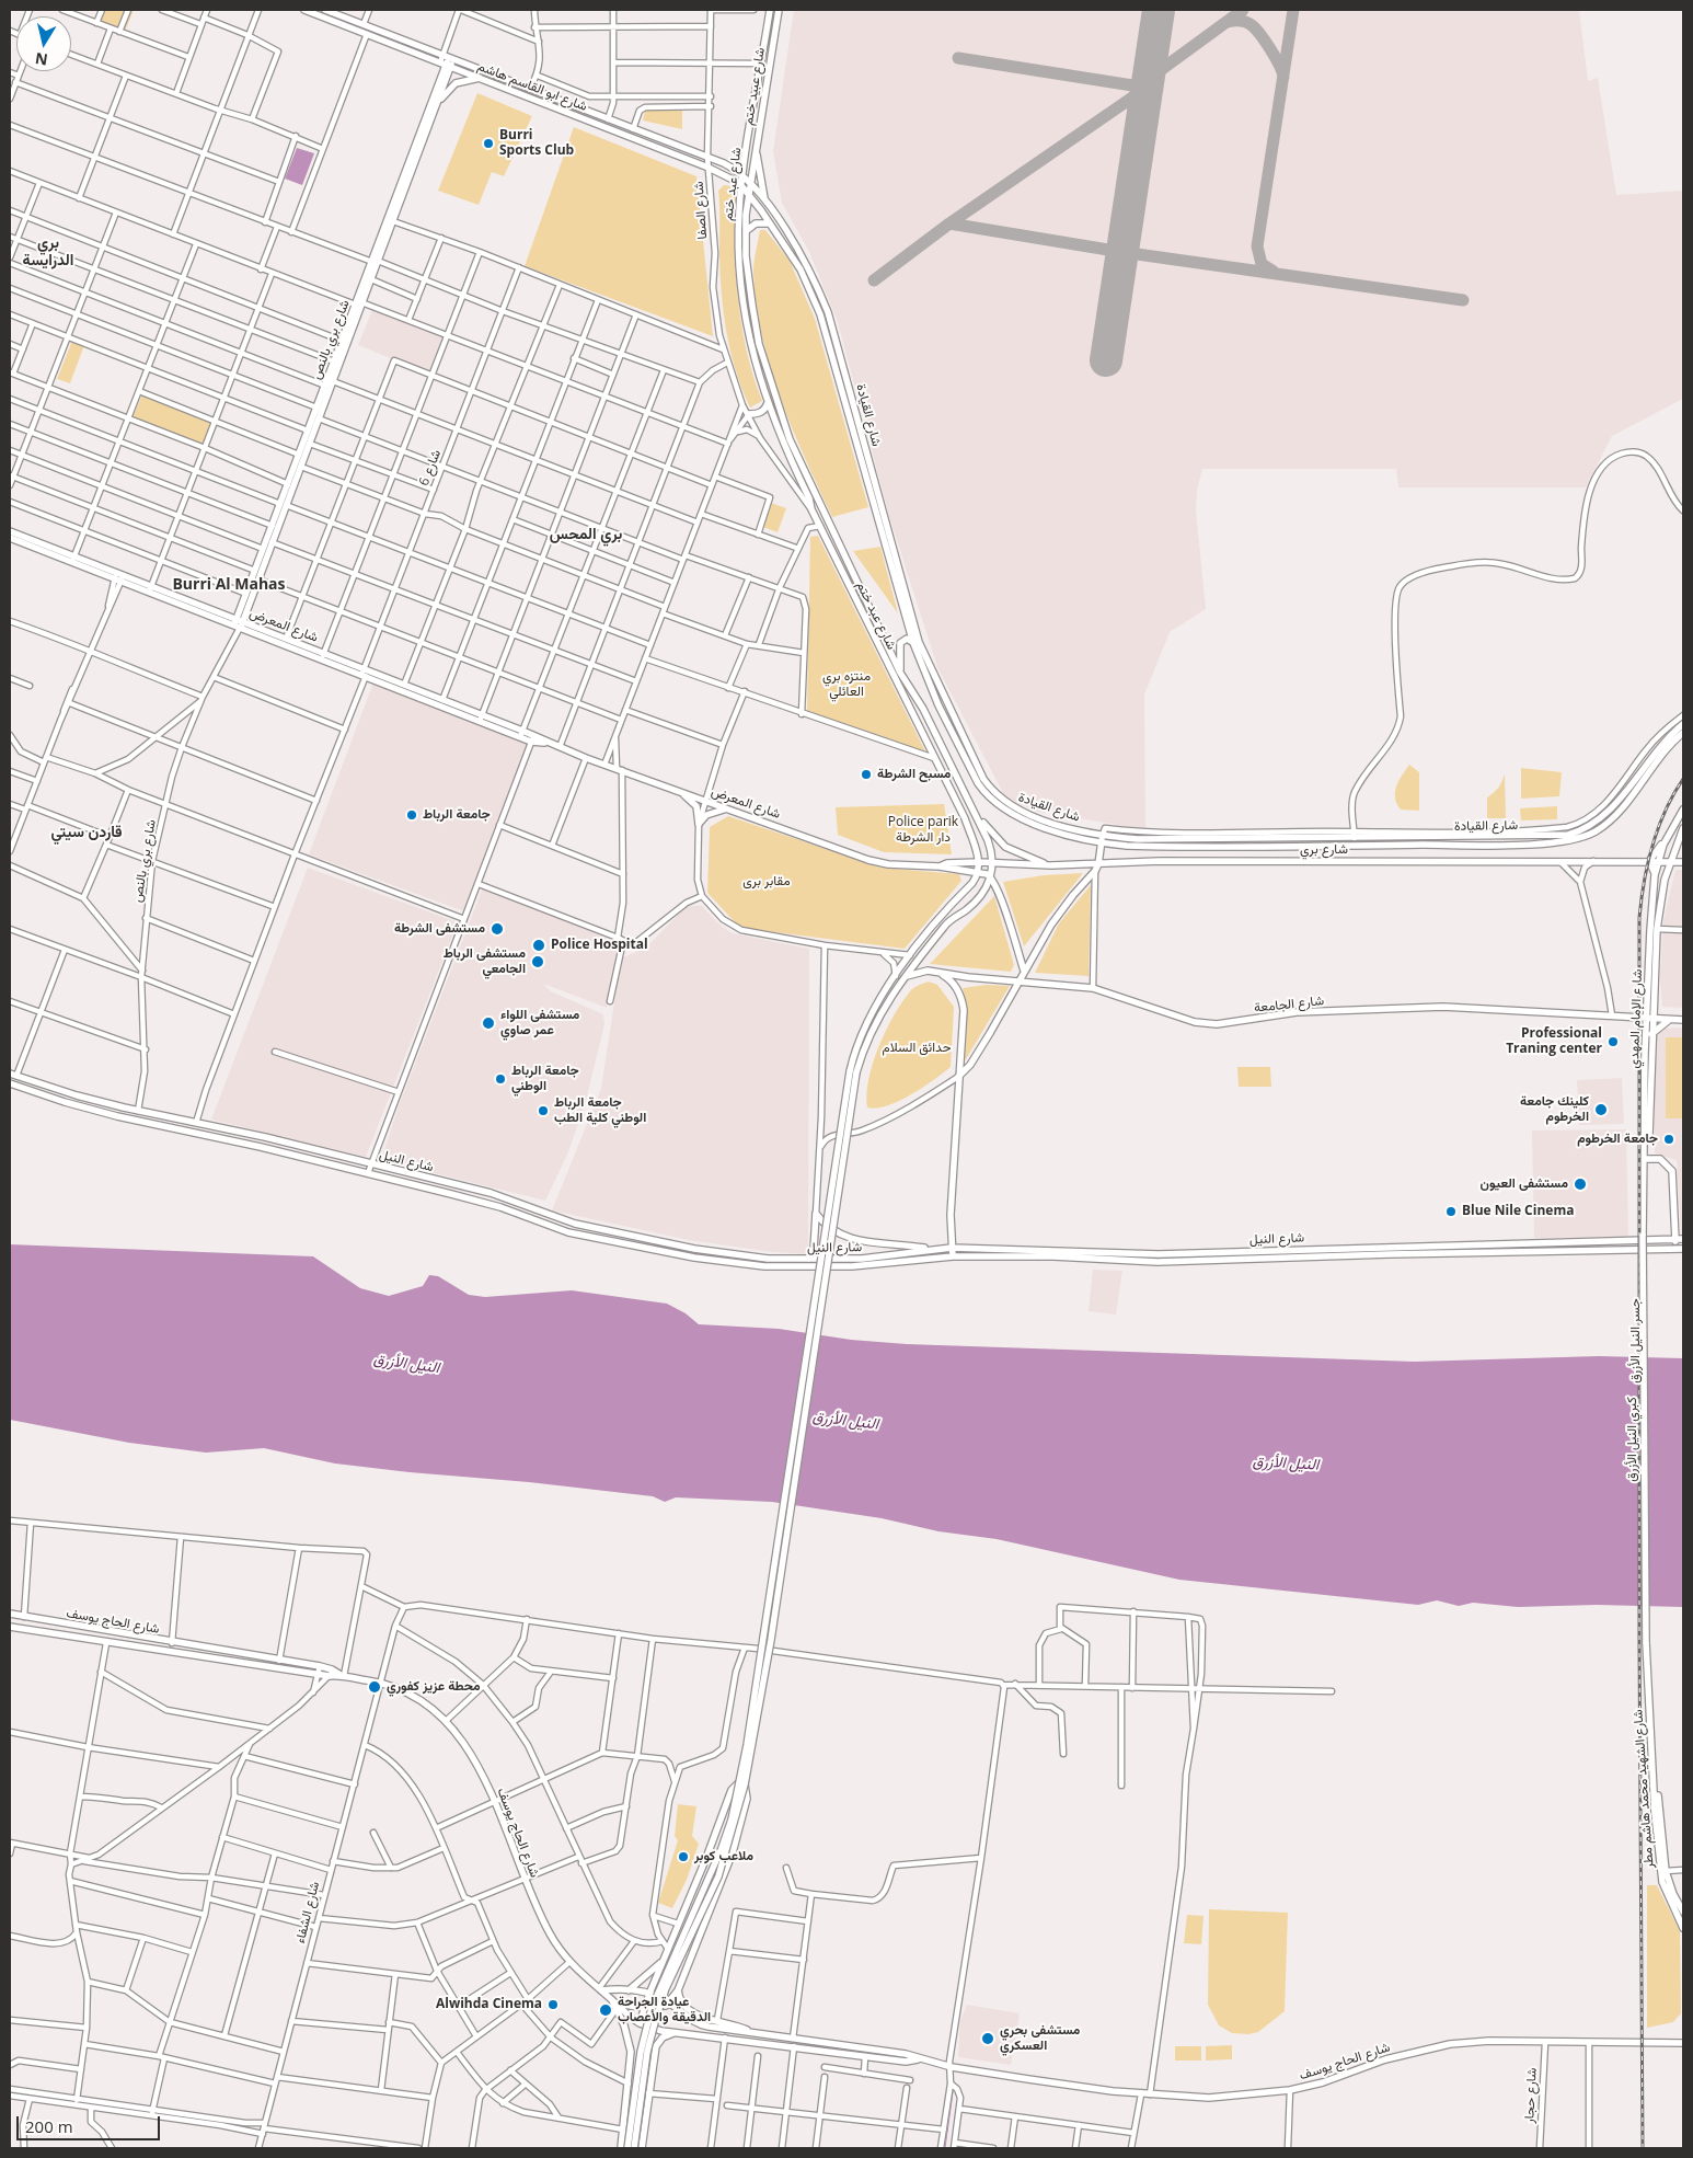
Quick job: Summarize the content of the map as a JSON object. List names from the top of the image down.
{
  "streets": {
    "main road": [
      "شارع ابو القاسم هاشم",
      "شارع عبيد ختم",
      "شارع عبد ختم",
      "شارع بري بالنص",
      "شارع القيادة",
      "شارع المعرض",
      "شارع بري",
      "شارع الجامعة",
      "شارع الإمام المهدي",
      "شارع النيل",
      "جسر النيل الأزرق",
      "شارع الحاج يوسف",
      "شارع الشهيد محمد هاشم مطر"
    ],
    "street": [
      "شارع الصفا",
      "شارع 6",
      "شارع الشفاء",
      "شارع حجار"
    ]
  },
  "crossings": [
    ["شارع ابو القاسم هاشم", "شارع عبيد ختم"],
    ["شارع ابو القاسم هاشم", "شارع عبد ختم"],
    ["شارع ابو القاسم هاشم", "شارع الصفا"],
    ["شارع ابو القاسم هاشم", "شارع بري بالنص"],
    ["شارع ابو القاسم هاشم", "شارع القيادة"],
    ["شارع عبيد ختم", "شارع عبد ختم"],
    ["شارع عبيد ختم", "شارع القيادة"],
    ["شارع عبد ختم", "شارع الصفا"],
    ["شارع عبد ختم", "شارع المعرض"],
    ["شارع عبد ختم", "شارع بري"],
    ["شارع عبد ختم", "شارع الجامعة"],
    ["شارع بري بالنص", "شارع المعرض"],
    ["شارع بري بالنص", "شارع النيل"],
    ["شارع 6", "شارع المعرض"],
    ["شارع 6", "شارع النيل"],
    ["شارع المعرض", "شارع بري"],
    ["شارع بري", "شارع الإمام المهدي"],
    ["شارع الجامعة", "شارع الإمام المهدي"],
    ["شارع الإمام المهدي", "جسر النيل الأزرق"],
    ["جسر النيل الأزرق", "شارع الشهيد محمد هاشم مطر"],
    ["شارع الحاج يوسف", "شارع الشفاء"],
    ["شارع الحاج يوسف", "شارع حجار"]
  ],
  "districts": [
    "بري الدرايسة",
    "بري المحس",
    "Burri Al Mahas",
    "قاردن سيتي"
  ],
  "water": ["النيل الأزرق"],
  "parks": [
    "منتزه بري العائلي",
    "Police parik دار الشرطة",
    "مقابر برى",
    "حدائق السلام"
  ],
  "places": [
    "Burri Sports Club",
    "مسبح الشرطة",
    "جامعة الرباط",
    "مستشفى الشرطة",
    "Police Hospital",
    "مستشفى الرباط الجامعي",
    "مستشفى اللواء عمر صاوي",
    "Professional Traning center",
    "جامعة الرباط الوطني",
    "كلينك جامعة الخرطوم",
    "جامعة الرباط الوطني كلية الطب",
    "جامعة الخرطوم",
    "مستشفى العيون",
    "Blue Nile Cinema",
    "محطة عزيز كفوري",
    "ملاعب كوبر",
    "Alwihda Cinema",
    "عيادة الجراحة الدقيقة والأعصاب",
    "مستشفى بحري العسكري"
  ],
  "scale_bar": "200 m",
  "north": "bottom"
}
